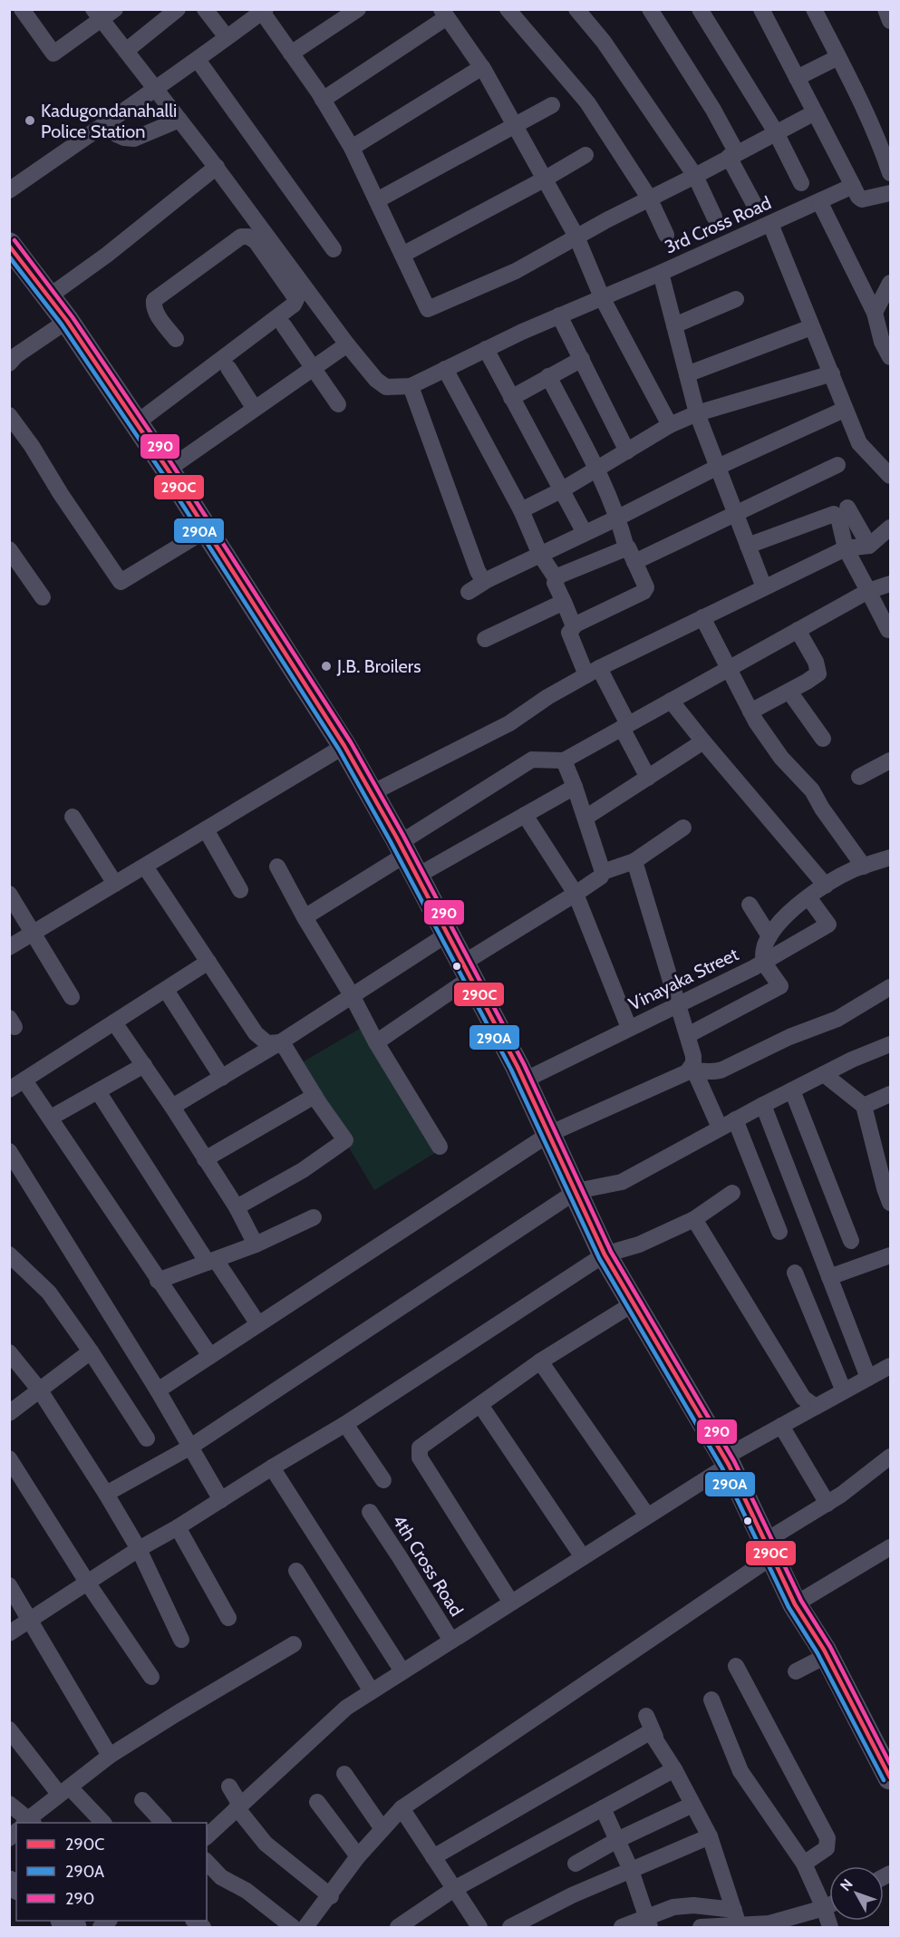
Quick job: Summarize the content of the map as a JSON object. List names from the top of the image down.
{
  "streets": {
    "street": ["3rd Cross Road", "Vinayaka Street", "4th Cross Road"]
  },
  "places": ["Kadugondanahalli Police Station", "J.B. Broilers"],
  "lines": ["transit line 290", "transit line 290C", "transit line 290A"],
  "legend": ["290C", "290A", "290"],
  "north": "top left"
}
